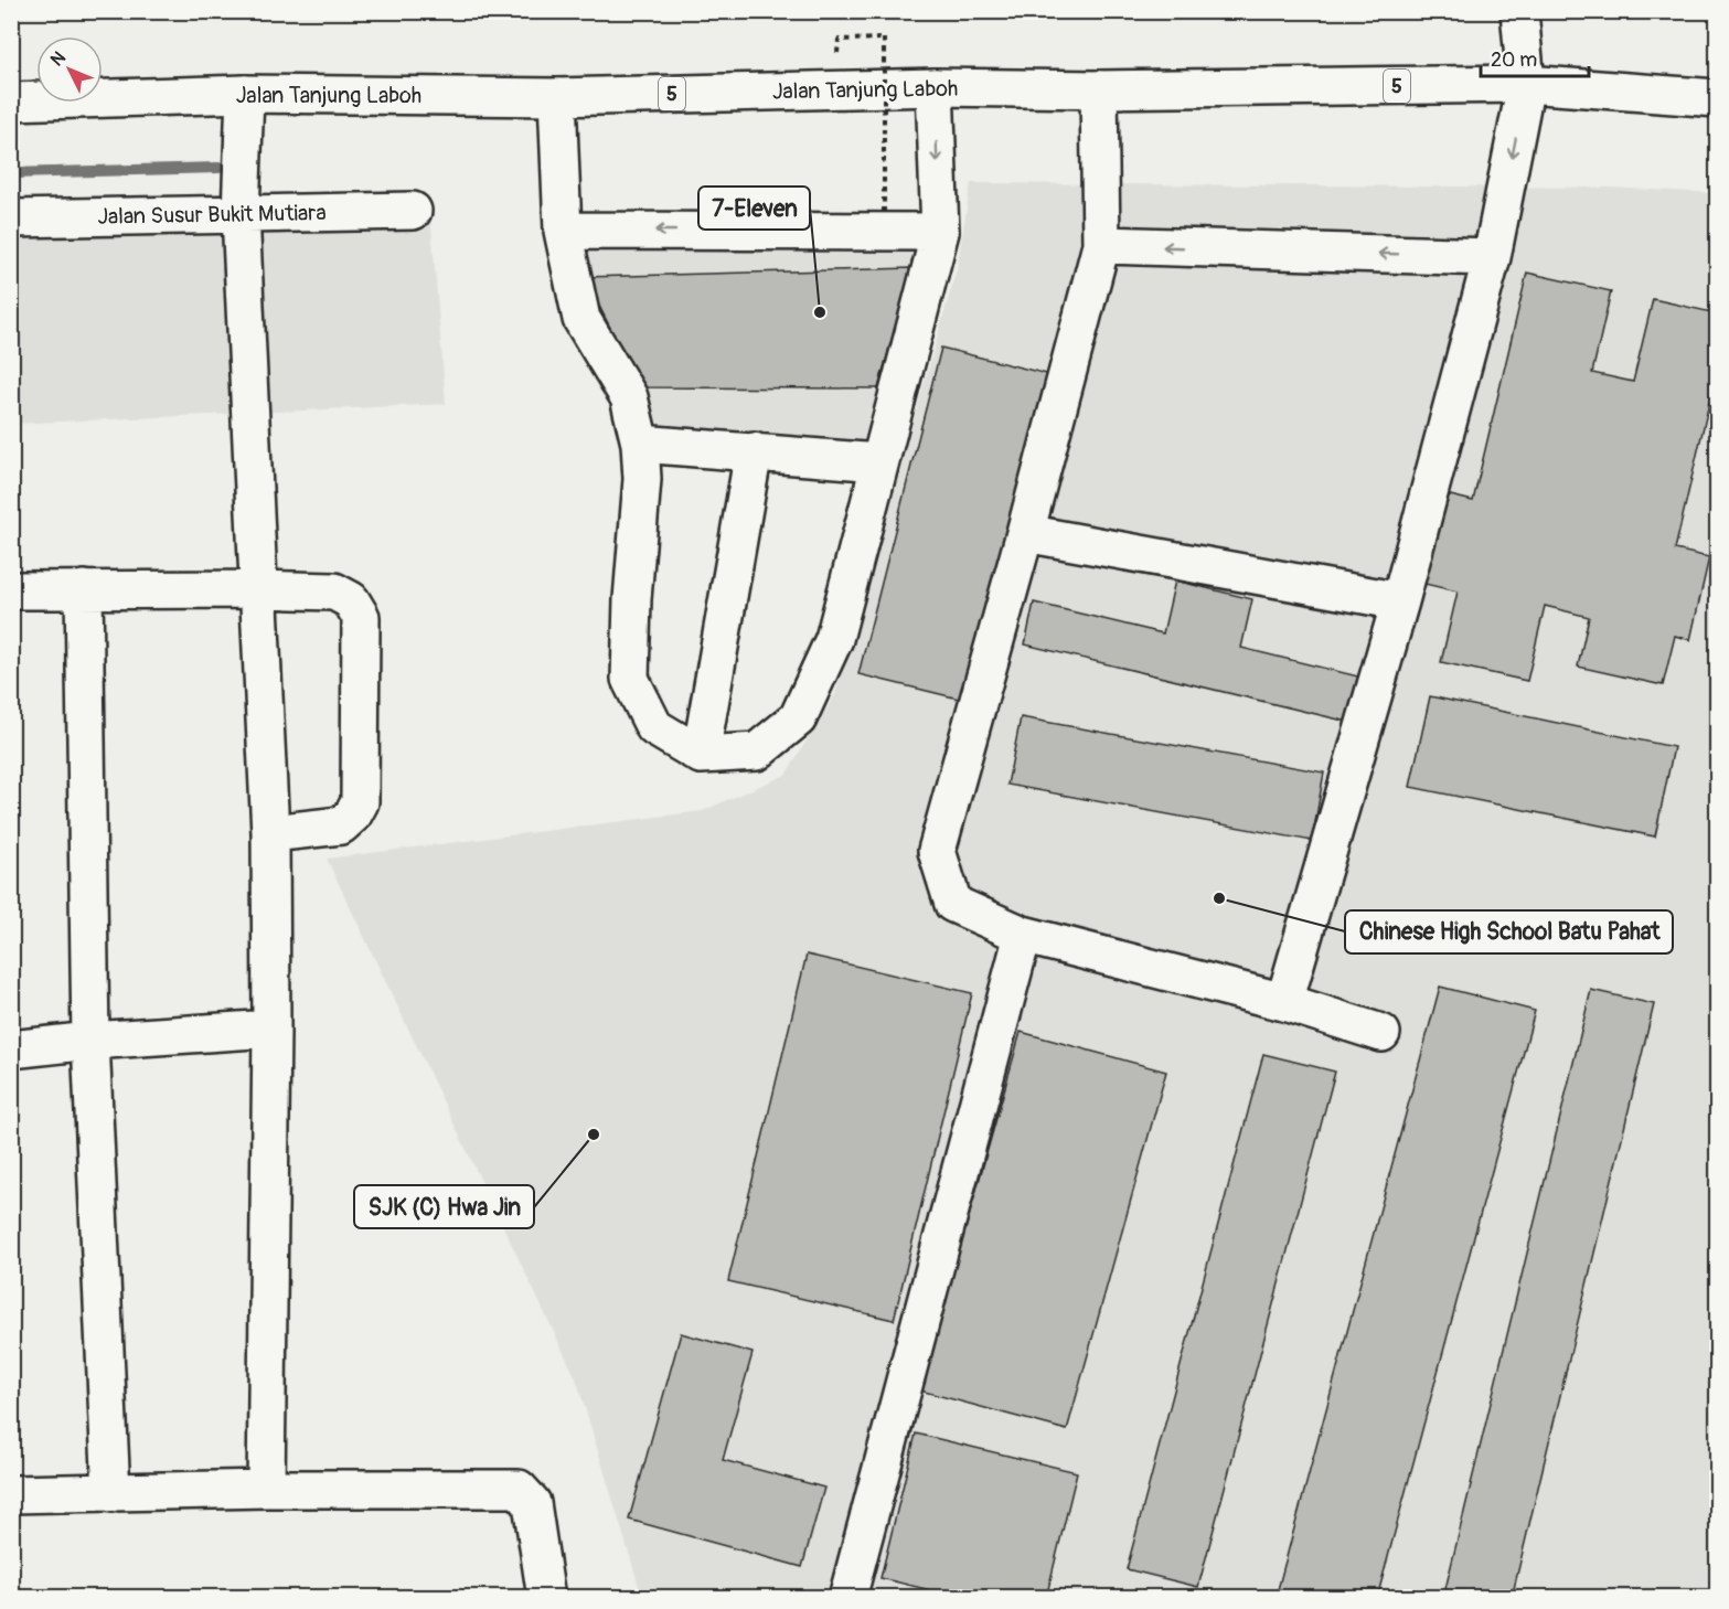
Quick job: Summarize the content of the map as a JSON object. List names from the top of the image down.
{
  "streets": {
    "main road": ["5", "Jalan Tanjung Laboh", "Jalan Susur Bukit Mutiara"]
  },
  "places": ["7-Eleven", "Chinese High School Batu Pahat", "SJK (C) Hwa Jin"],
  "scale_bar": "20 m",
  "north": "top left"
}
